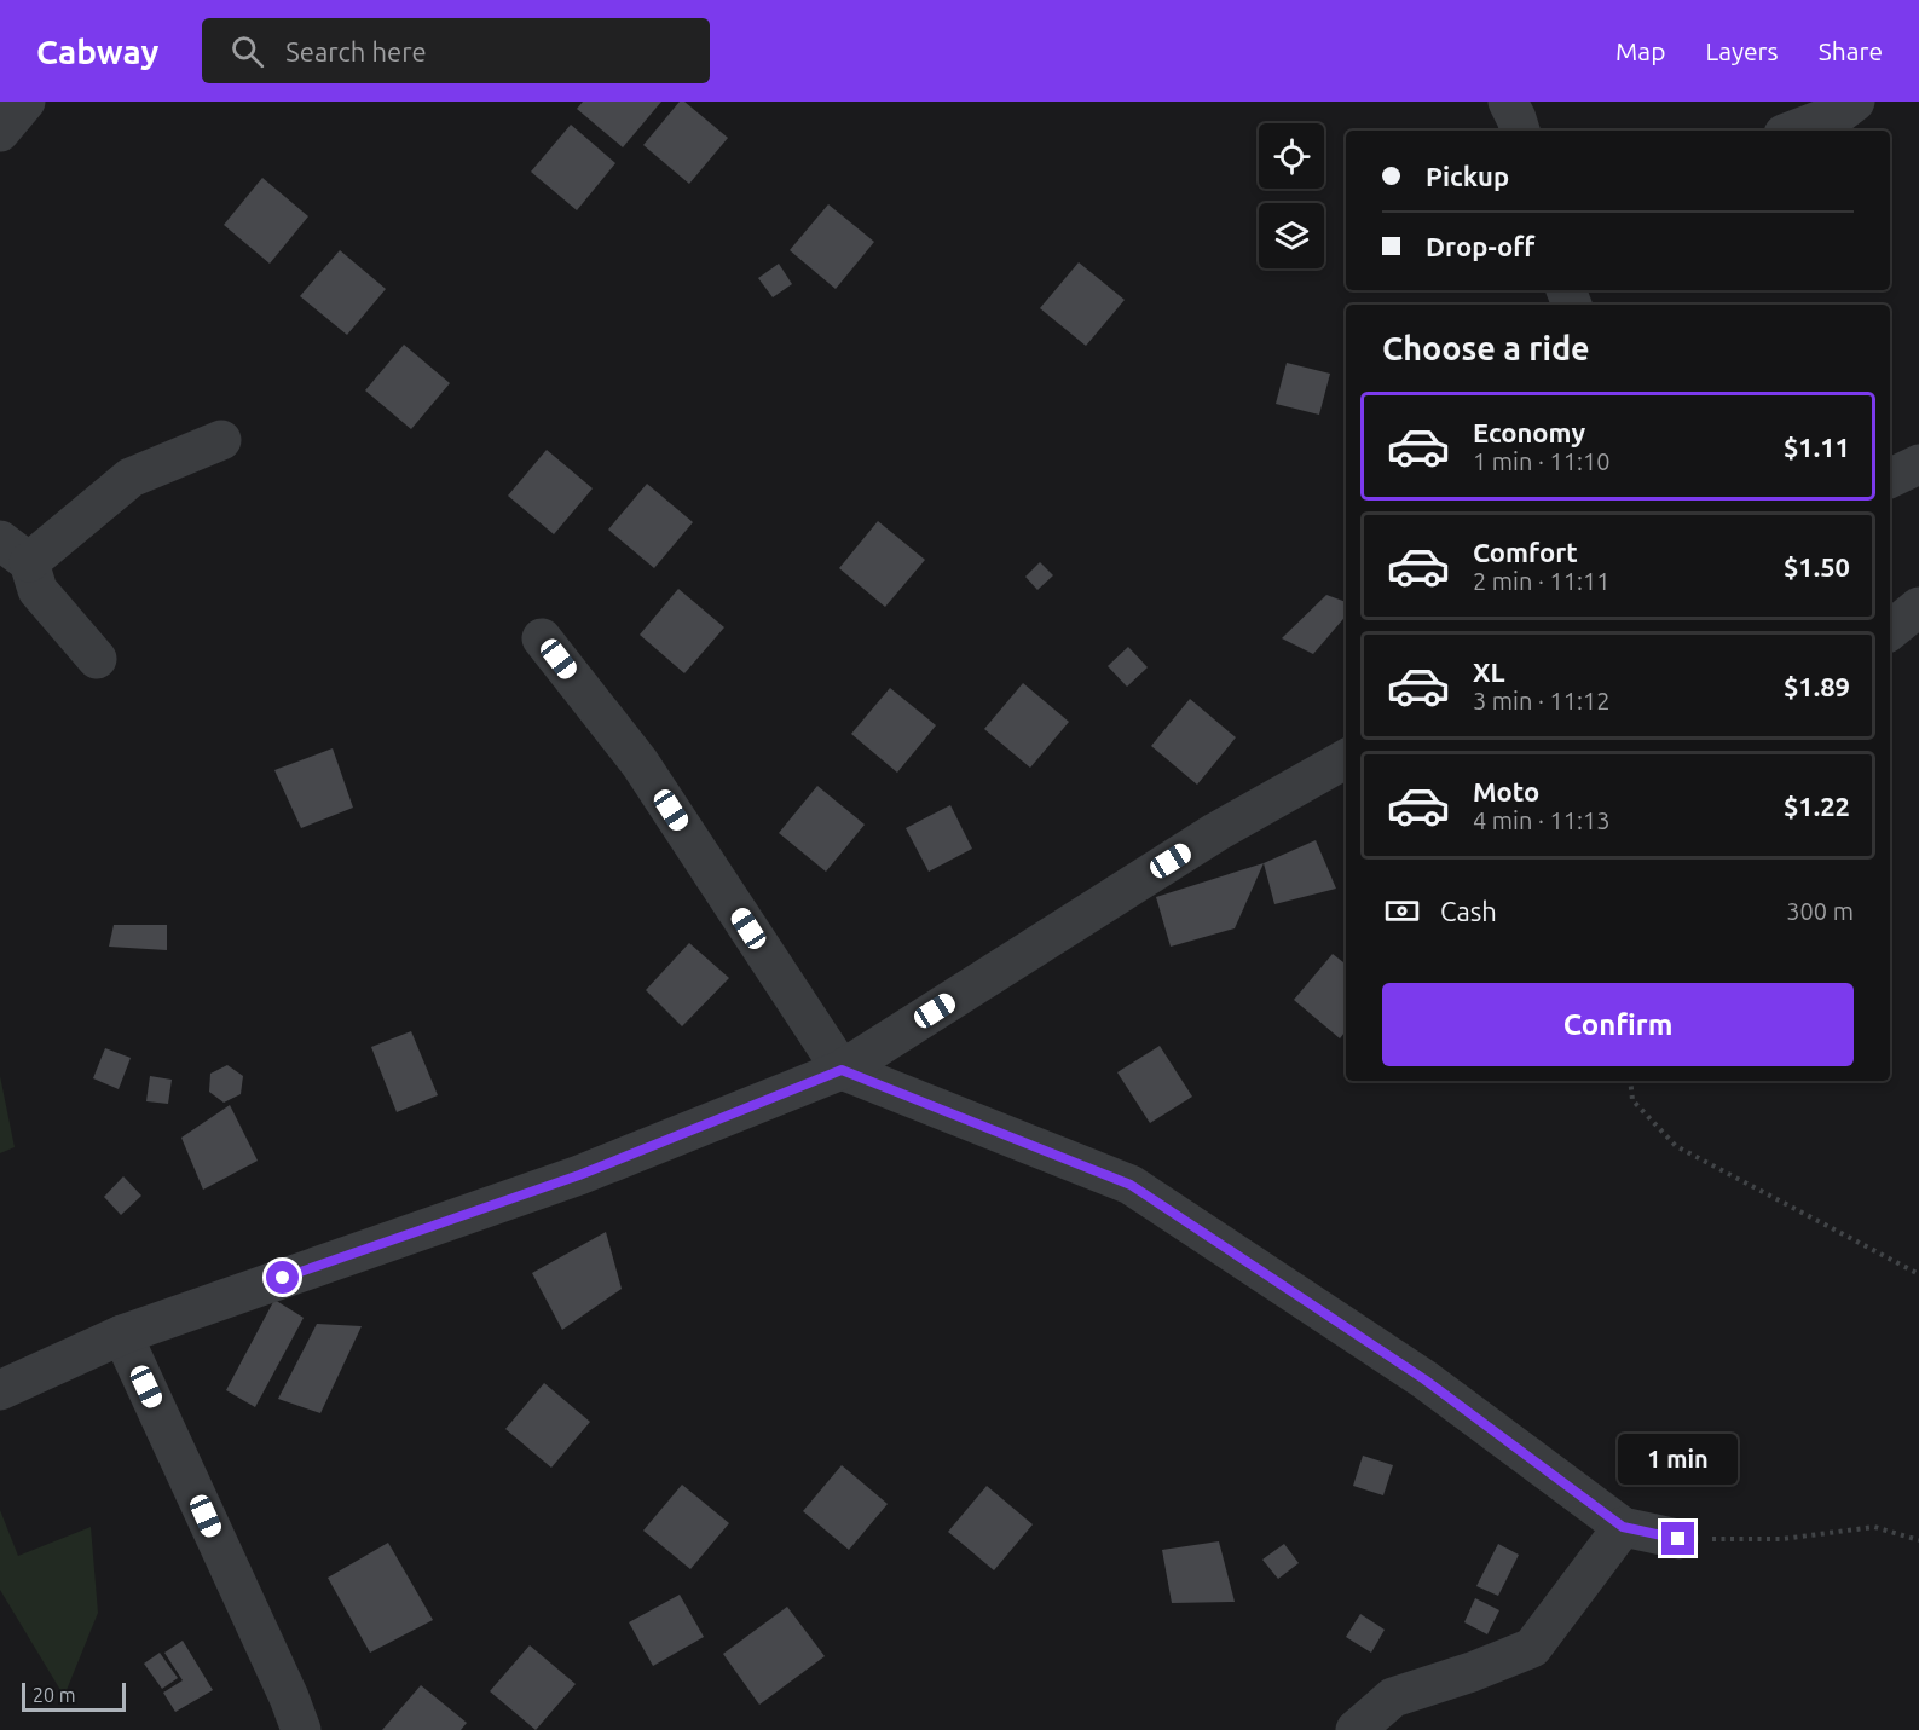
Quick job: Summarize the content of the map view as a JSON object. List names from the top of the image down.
{
  "scale_bar": "20 m",
  "page": {
    "header": "Cabway",
    "search": "Search here",
    "nav": ["Map", "Layers", "Share"],
    "banner": ["Pickup", "Drop-off"],
    "heading": "Choose a ride",
    "list": [
      {
        "name": "Economy",
        "note": "1 min · 11:10",
        "value": "$1.11"
      },
      {
        "name": "Comfort",
        "note": "2 min · 11:11",
        "value": "$1.50"
      },
      {
        "name": "XL",
        "note": "3 min · 11:12",
        "value": "$1.89"
      },
      {
        "name": "Moto",
        "note": "4 min · 11:13",
        "value": "$1.22"
      }
    ],
    "pay": ["Cash", "300 m"],
    "buttons": "Confirm",
    "bubble": "1 min",
    "scale": "20 m"
  }
}
